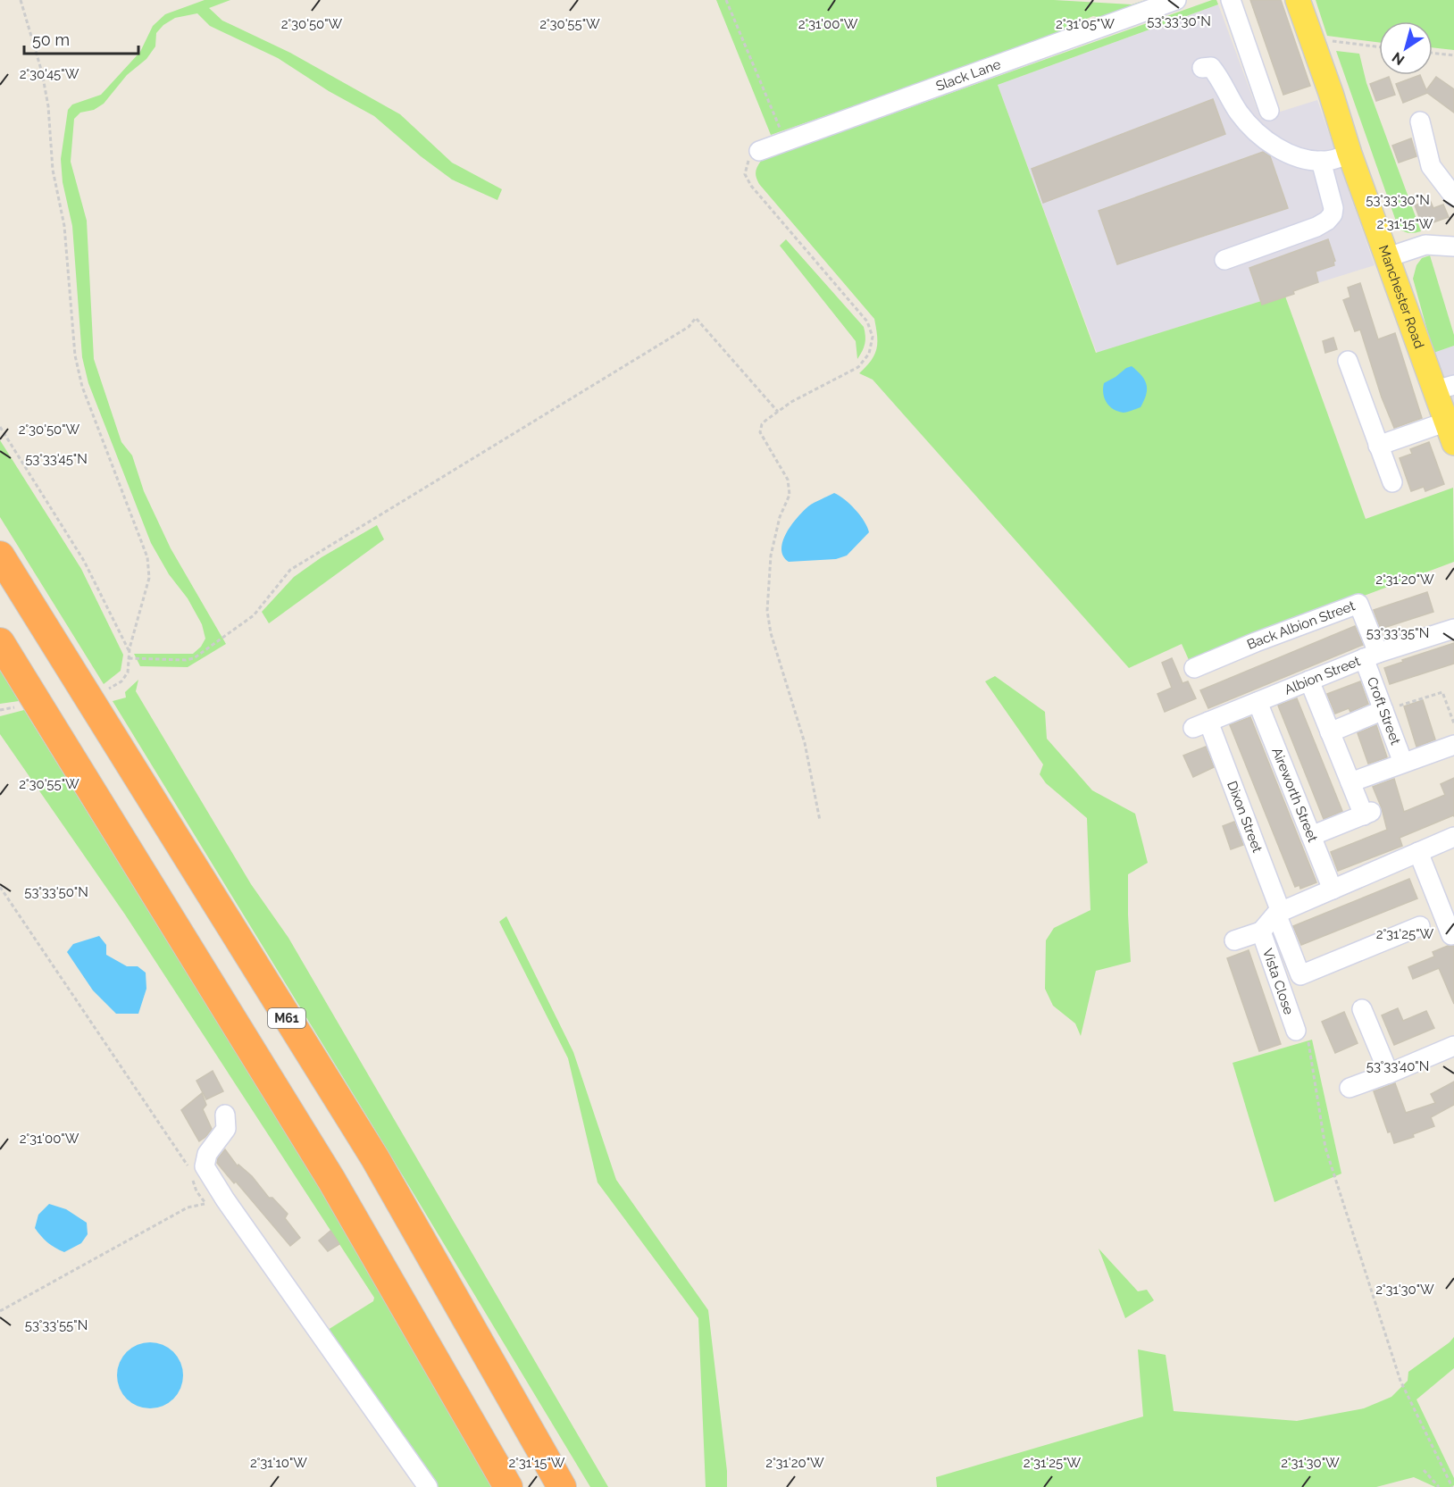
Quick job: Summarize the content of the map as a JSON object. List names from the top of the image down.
{
  "streets": {
    "highway": ["M61"],
    "main road": ["Manchester Road"],
    "street": [
      "Slack Lane",
      "Back Albion Street",
      "Albion Street",
      "Croft Street",
      "Aireworth Street",
      "Dixon Street",
      "Vista Close"
    ]
  },
  "crossings": [
    ["Back Albion Street", "Albion Street"],
    ["Back Albion Street", "Croft Street"],
    ["Albion Street", "Croft Street"],
    ["Albion Street", "Aireworth Street"],
    ["Albion Street", "Dixon Street"],
    ["Dixon Street", "Vista Close"]
  ],
  "scale_bar": "50 m",
  "north": "bottom left",
  "coordinates": [
    "53°33'30\"N",
    "2°30'50\"W",
    "2°30'55\"W",
    "2°31'00\"W",
    "2°31'05\"W",
    "2°30'45\"W",
    "2°31'15\"W",
    "53°33'45\"N",
    "2°31'20\"W",
    "53°33'35\"N",
    "53°33'50\"N",
    "2°31'25\"W",
    "53°33'40\"N",
    "2°31'30\"W",
    "53°33'55\"N",
    "2°31'10\"W"
  ]
}
